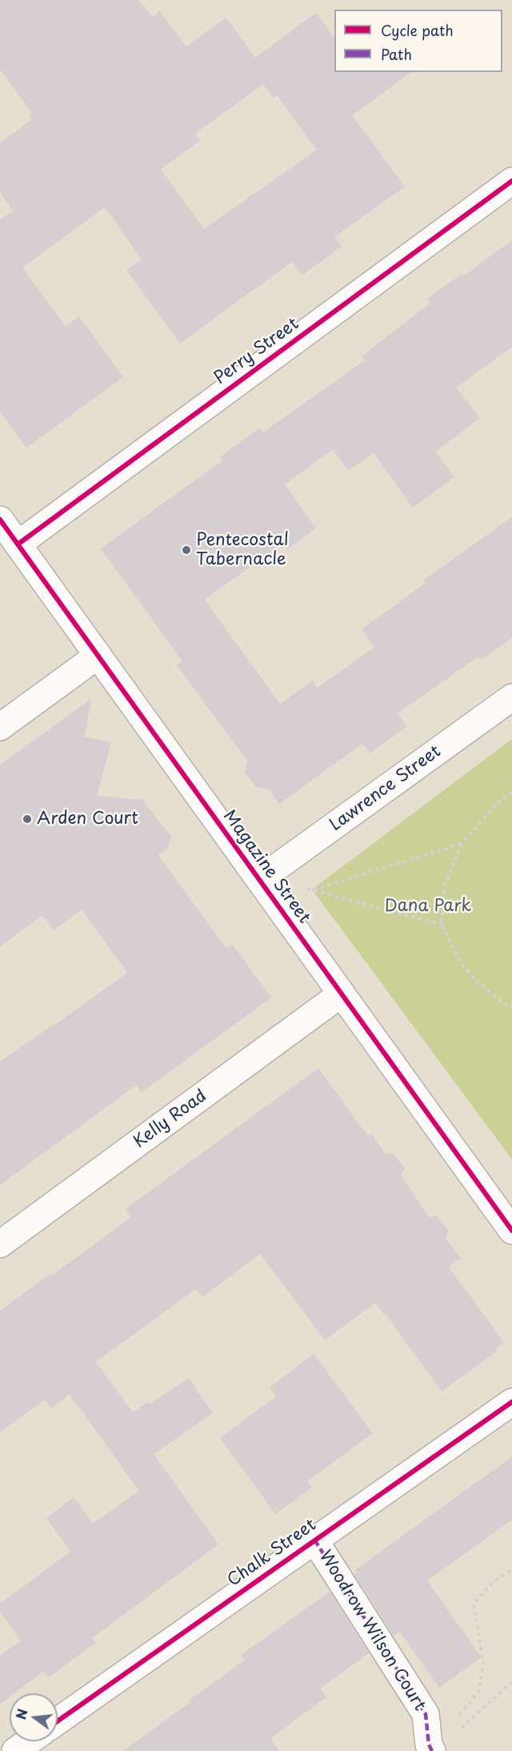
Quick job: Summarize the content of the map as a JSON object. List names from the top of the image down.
{
  "streets": {
    "street": [
      "Perry Street",
      "Lawrence Street",
      "Magazine Street",
      "Kelly Road",
      "Chalk Street",
      "Woodrow Wilson Court"
    ]
  },
  "crossings": [
    ["Perry Street", "Magazine Street"],
    ["Lawrence Street", "Magazine Street"],
    ["Magazine Street", "Kelly Road"],
    ["Chalk Street", "Woodrow Wilson Court"]
  ],
  "parks": ["Dana Park"],
  "places": ["Pentecostal Tabernacle", "Arden Court"],
  "legend": ["Cycle path", "Path"],
  "north": "left"
}
